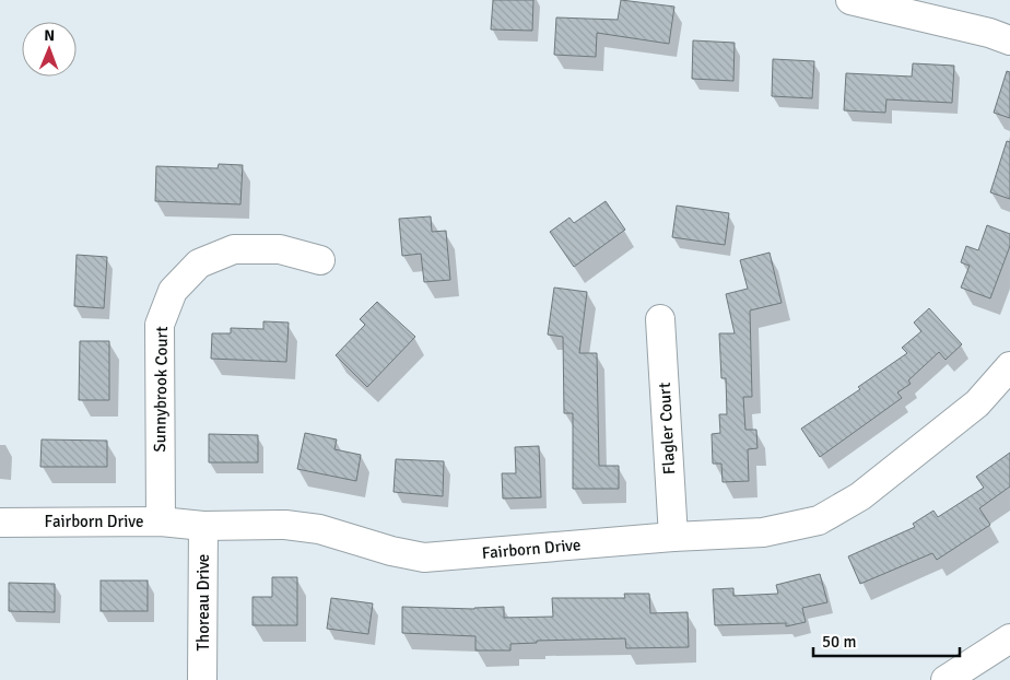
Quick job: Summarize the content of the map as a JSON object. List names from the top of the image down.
{
  "streets": {
    "street": [
      "Sunnybrook Court",
      "Flagler Court",
      "Fairborn Drive",
      "Thoreau Drive"
    ]
  },
  "crossings": [
    ["Sunnybrook Court", "Fairborn Drive"],
    ["Flagler Court", "Fairborn Drive"],
    ["Fairborn Drive", "Thoreau Drive"]
  ],
  "scale_bar": "50 m",
  "north": "top"
}
